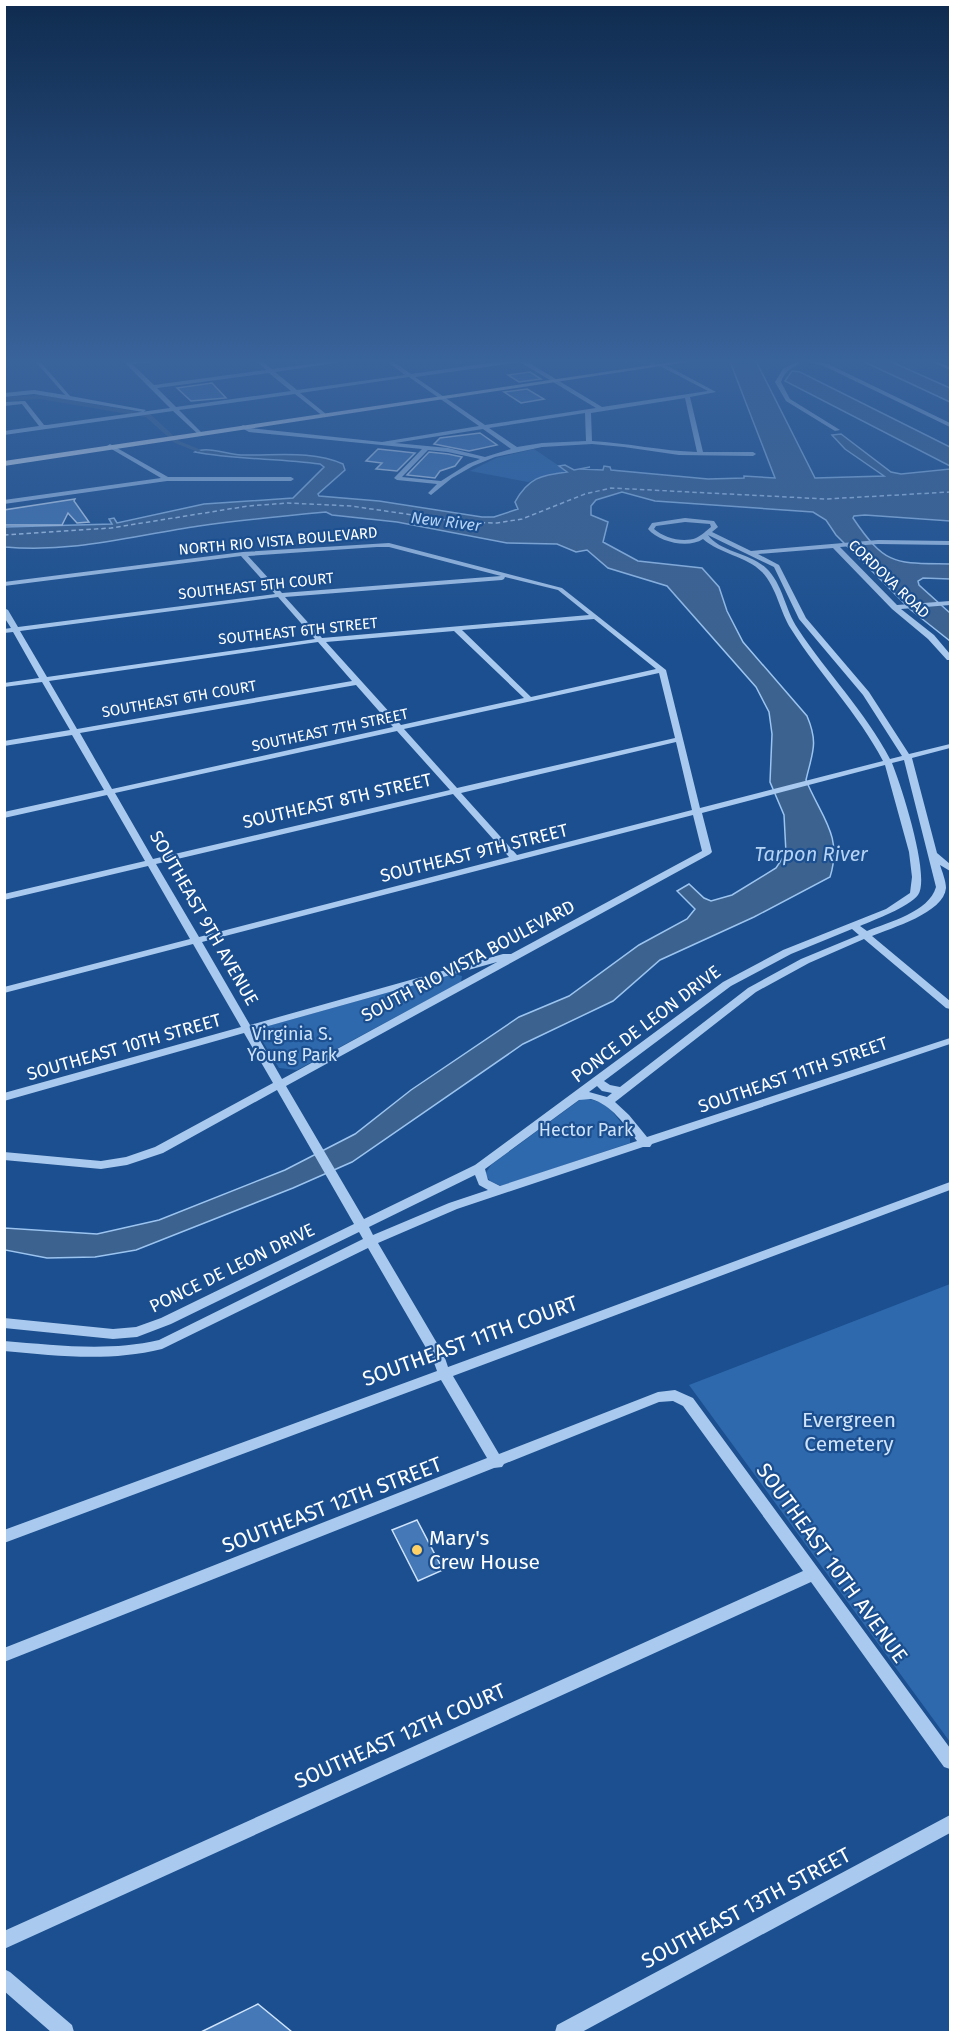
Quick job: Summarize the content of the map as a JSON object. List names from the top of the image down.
{
  "streets": {
    "street": [
      "NORTH RIO VISTA BOULEVARD",
      "CORDOVA ROAD",
      "SOUTHEAST 5TH COURT",
      "SOUTHEAST 6TH STREET",
      "SOUTHEAST 6TH COURT",
      "SOUTHEAST 7TH STREET",
      "SOUTHEAST 8TH STREET",
      "SOUTHEAST 9TH STREET",
      "SOUTHEAST 9TH AVENUE",
      "SOUTH RIO VISTA BOULEVARD",
      "PONCE DE LEON DRIVE",
      "SOUTHEAST 10TH STREET",
      "SOUTHEAST 11TH STREET",
      "SOUTHEAST 11TH COURT",
      "SOUTHEAST 12TH STREET",
      "SOUTHEAST 10TH AVENUE",
      "SOUTHEAST 12TH COURT",
      "SOUTHEAST 13TH STREET"
    ]
  },
  "crossings": [
    ["NORTH RIO VISTA BOULEVARD", "SOUTHEAST 5TH COURT"],
    ["NORTH RIO VISTA BOULEVARD", "SOUTHEAST 6TH STREET"],
    ["NORTH RIO VISTA BOULEVARD", "SOUTHEAST 7TH STREET"],
    ["SOUTHEAST 5TH COURT", "SOUTHEAST 9TH AVENUE"],
    ["SOUTHEAST 6TH STREET", "SOUTHEAST 9TH AVENUE"],
    ["SOUTHEAST 6TH COURT", "SOUTHEAST 9TH AVENUE"],
    ["SOUTHEAST 7TH STREET", "SOUTHEAST 9TH AVENUE"],
    ["SOUTHEAST 8TH STREET", "SOUTHEAST 9TH AVENUE"],
    ["SOUTHEAST 9TH STREET", "SOUTHEAST 9TH AVENUE"],
    ["SOUTHEAST 9TH STREET", "SOUTH RIO VISTA BOULEVARD"],
    ["SOUTHEAST 9TH STREET", "PONCE DE LEON DRIVE"],
    ["SOUTHEAST 9TH AVENUE", "SOUTH RIO VISTA BOULEVARD"],
    ["SOUTHEAST 9TH AVENUE", "PONCE DE LEON DRIVE"],
    ["SOUTHEAST 9TH AVENUE", "SOUTHEAST 10TH STREET"],
    ["SOUTHEAST 9TH AVENUE", "SOUTHEAST 11TH STREET"],
    ["SOUTHEAST 9TH AVENUE", "SOUTHEAST 11TH COURT"],
    ["SOUTHEAST 9TH AVENUE", "SOUTHEAST 12TH STREET"],
    ["SOUTH RIO VISTA BOULEVARD", "SOUTHEAST 10TH STREET"],
    ["PONCE DE LEON DRIVE", "SOUTHEAST 11TH STREET"],
    ["SOUTHEAST 12TH STREET", "SOUTHEAST 10TH AVENUE"],
    ["SOUTHEAST 10TH AVENUE", "SOUTHEAST 12TH COURT"]
  ],
  "water": ["New River", "Tarpon River"],
  "parks": ["Virginia S. Young Park", "Hector Park", "Evergreen Cemetery"],
  "places": ["Mary's Crew House"]
}
